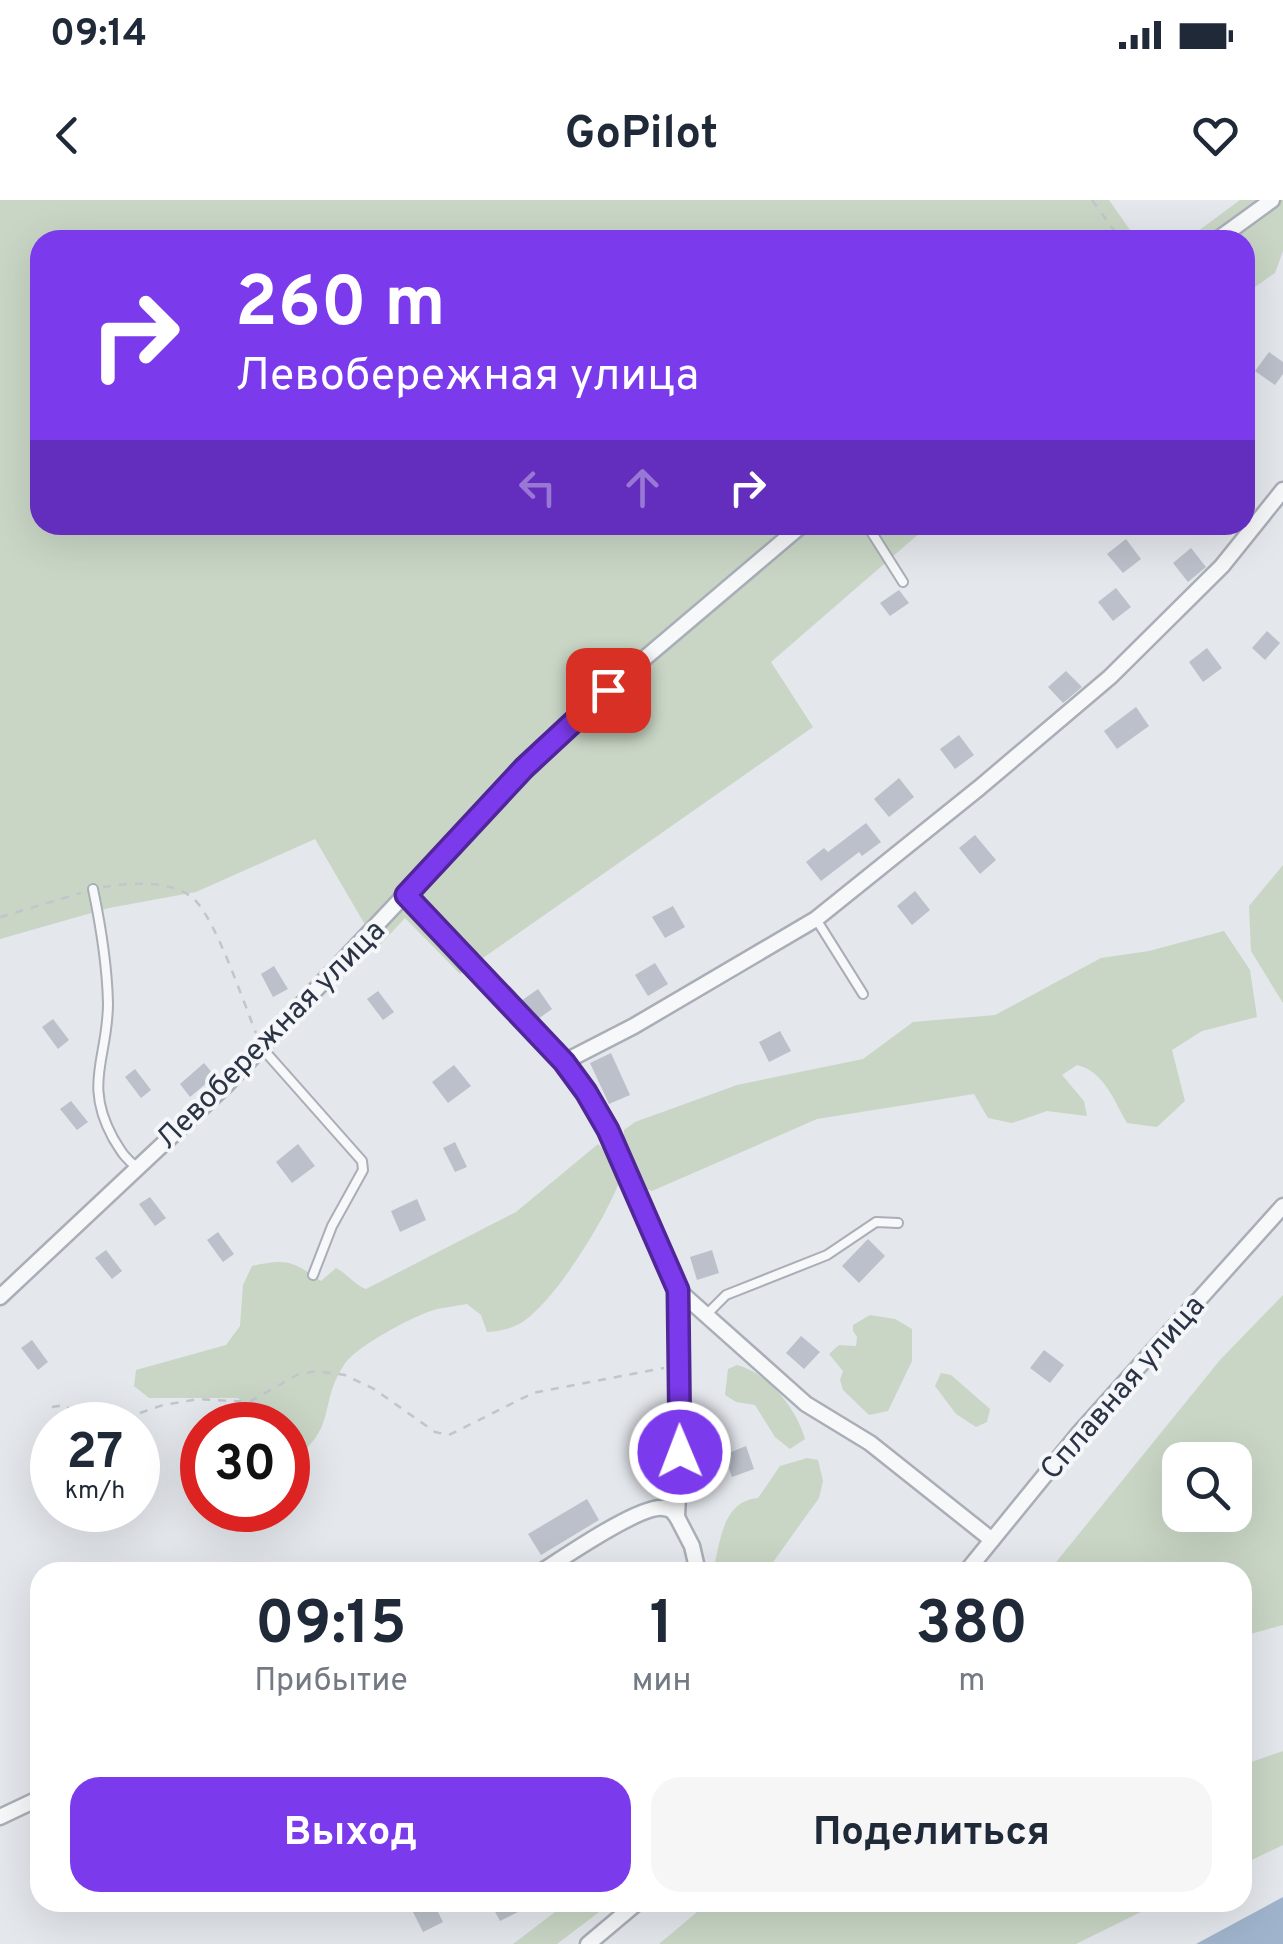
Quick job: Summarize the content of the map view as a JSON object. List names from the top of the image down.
{
  "streets": {
    "street": ["Левобережная улица", "Сплавная улица"]
  },
  "page": {
    "status": "09:14",
    "header": "GoPilot",
    "turn": ["260 m", "Левобережная улица"],
    "speed": "27 km/h",
    "limit": "30",
    "eta": [
      "09:15",
      "Прибытие",
      "1",
      "мин",
      "380",
      "m"
    ],
    "buttons": ["Выход", "Поделиться"]
  }
}
